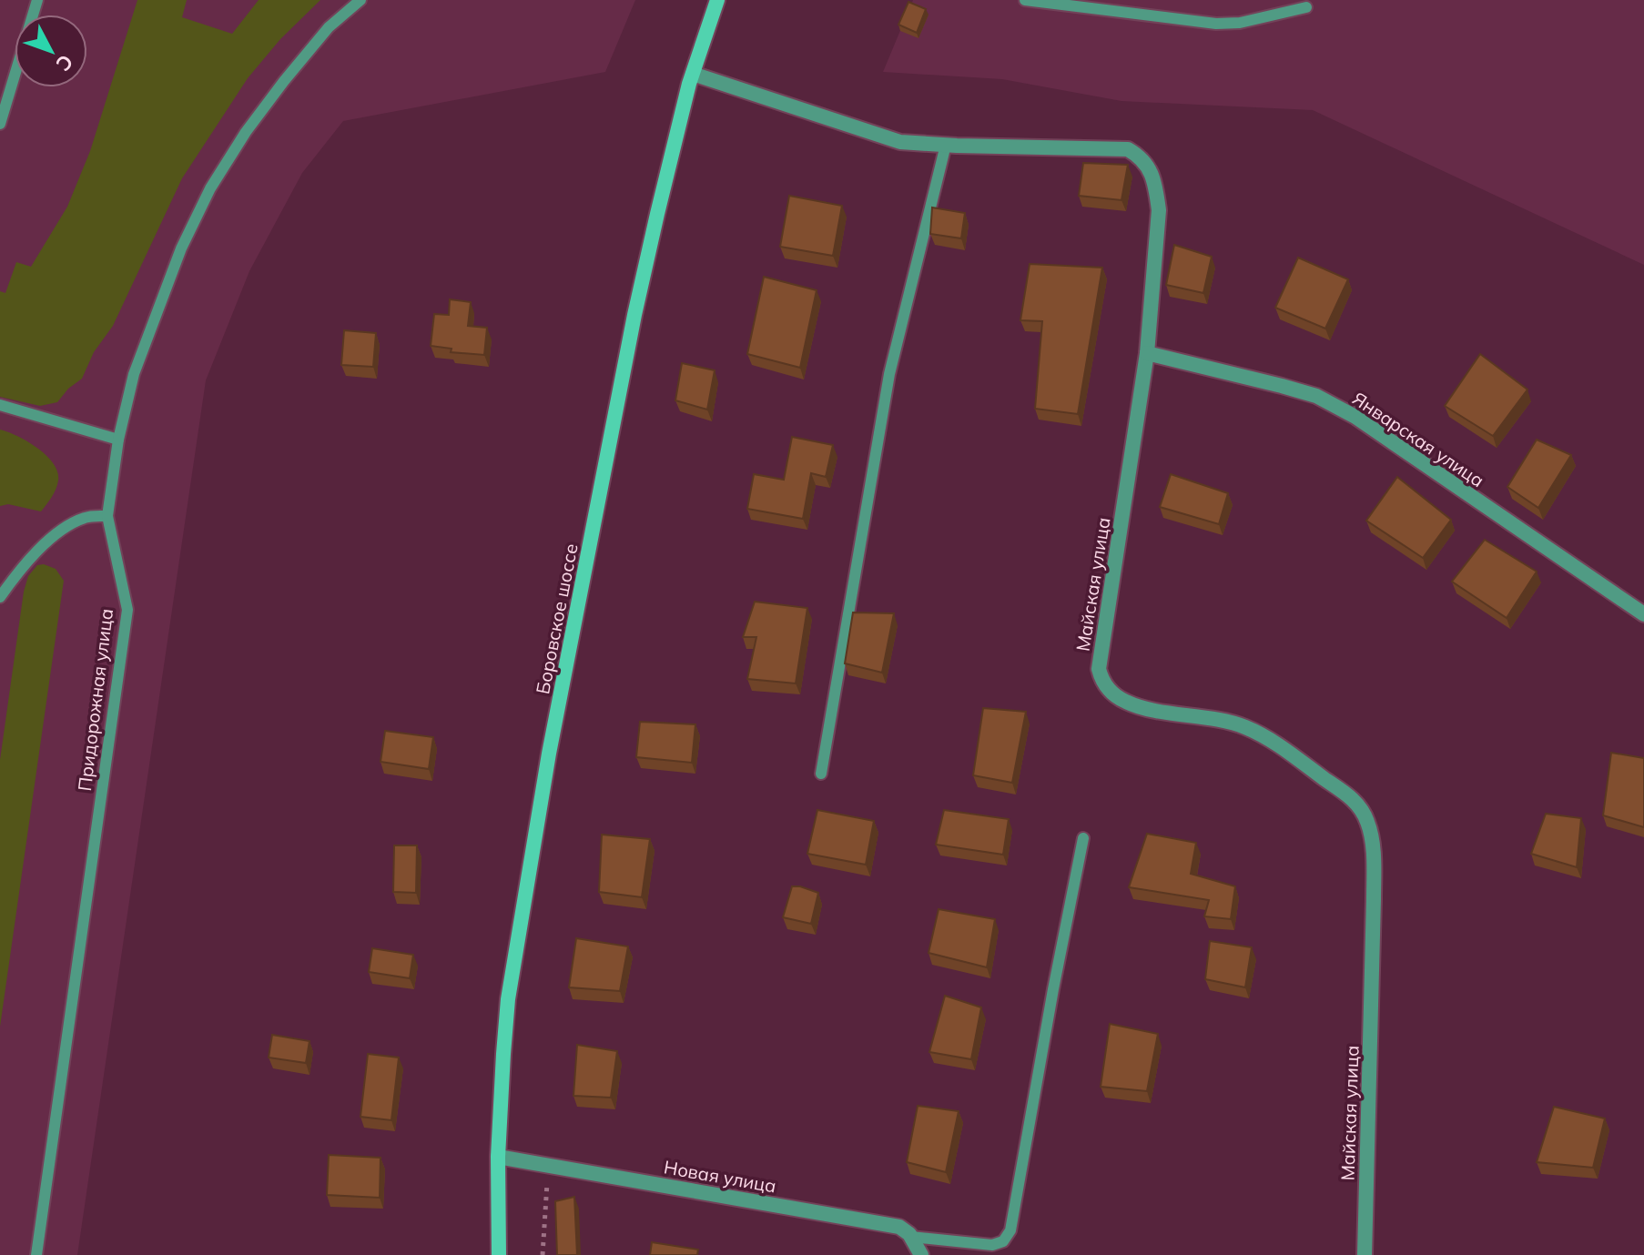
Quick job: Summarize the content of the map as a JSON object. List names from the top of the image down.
{
  "streets": {
    "main road": ["Боровское шоссе"],
    "street": ["Январская улица", "Майская улица", "Новая улица"],
    "lane": ["Придорожная улица"]
  },
  "crossings": [
    ["Январская улица", "Майская улица"],
    ["Боровское шоссе", "Новая улица"]
  ],
  "north": "bottom right"
}
